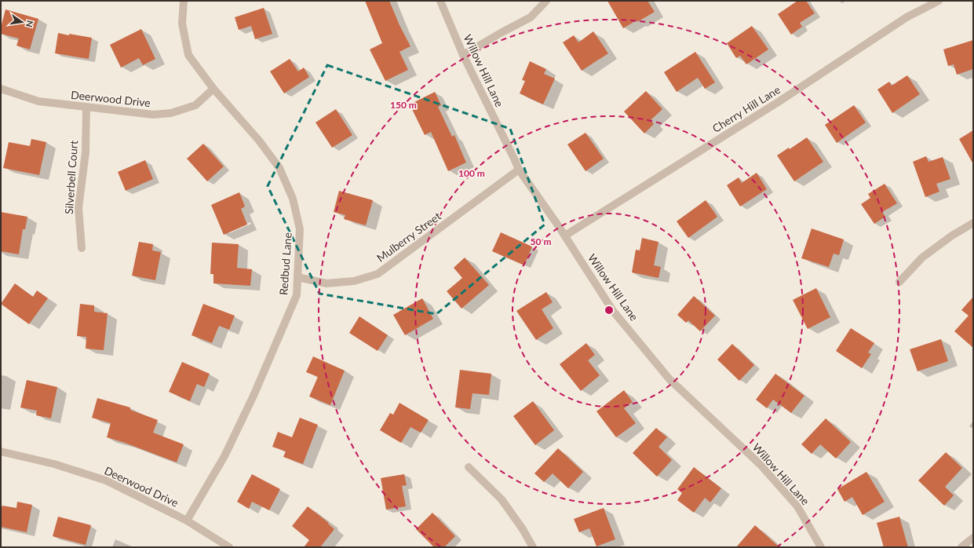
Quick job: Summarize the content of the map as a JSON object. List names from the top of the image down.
{
  "streets": {
    "street": [
      "Willow Hill Lane",
      "Deerwood Drive",
      "Cherry Hill Lane",
      "Silverbell Court",
      "Mulberry Street",
      "Redbud Lane"
    ]
  },
  "crossings": [
    ["Willow Hill Lane", "Cherry Hill Lane"],
    ["Willow Hill Lane", "Mulberry Street"],
    ["Deerwood Drive", "Silverbell Court"],
    ["Deerwood Drive", "Redbud Lane"],
    ["Mulberry Street", "Redbud Lane"]
  ],
  "north": "right",
  "rings": ["150 m", "100 m", "50 m"]
}
